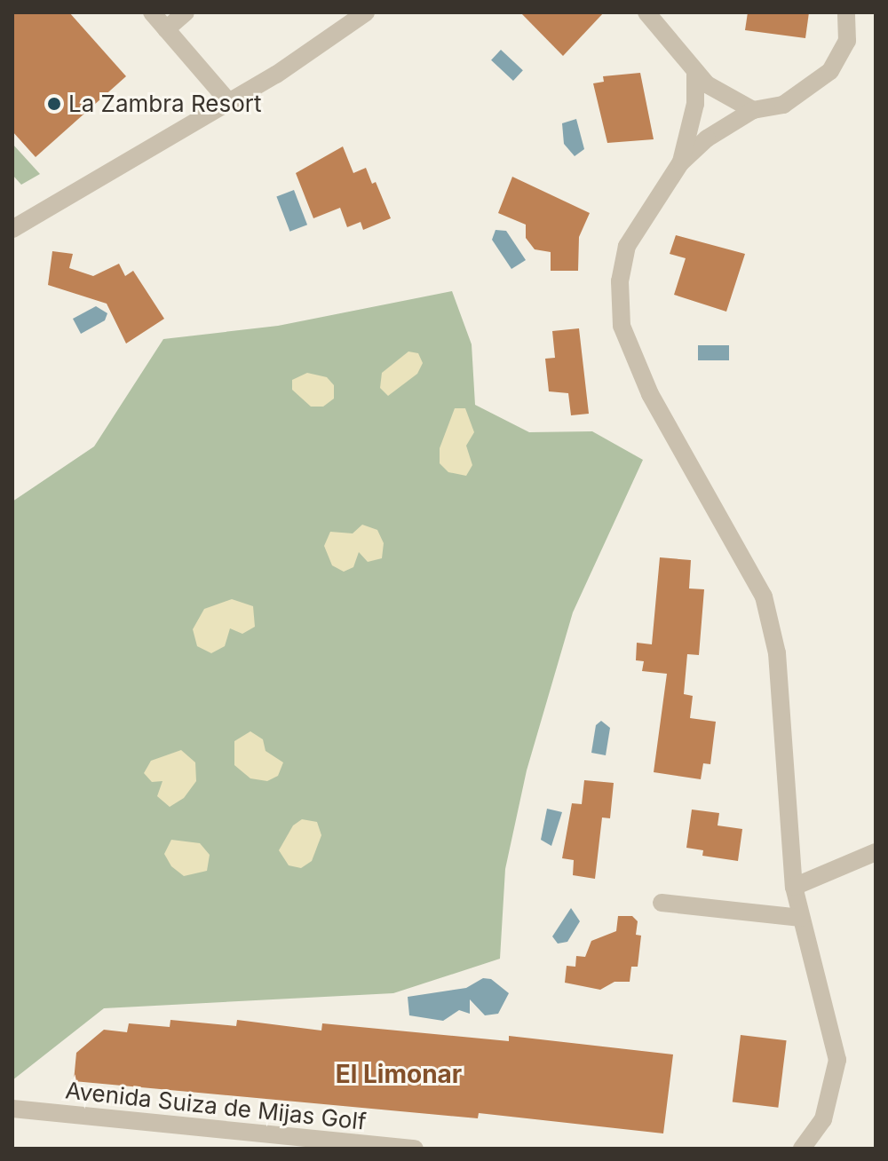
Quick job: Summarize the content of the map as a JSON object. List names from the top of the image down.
{
  "streets": {
    "street": ["Avenida Suiza de Mijas Golf"]
  },
  "districts": ["El Limonar"],
  "places": ["La Zambra Resort"]
}
